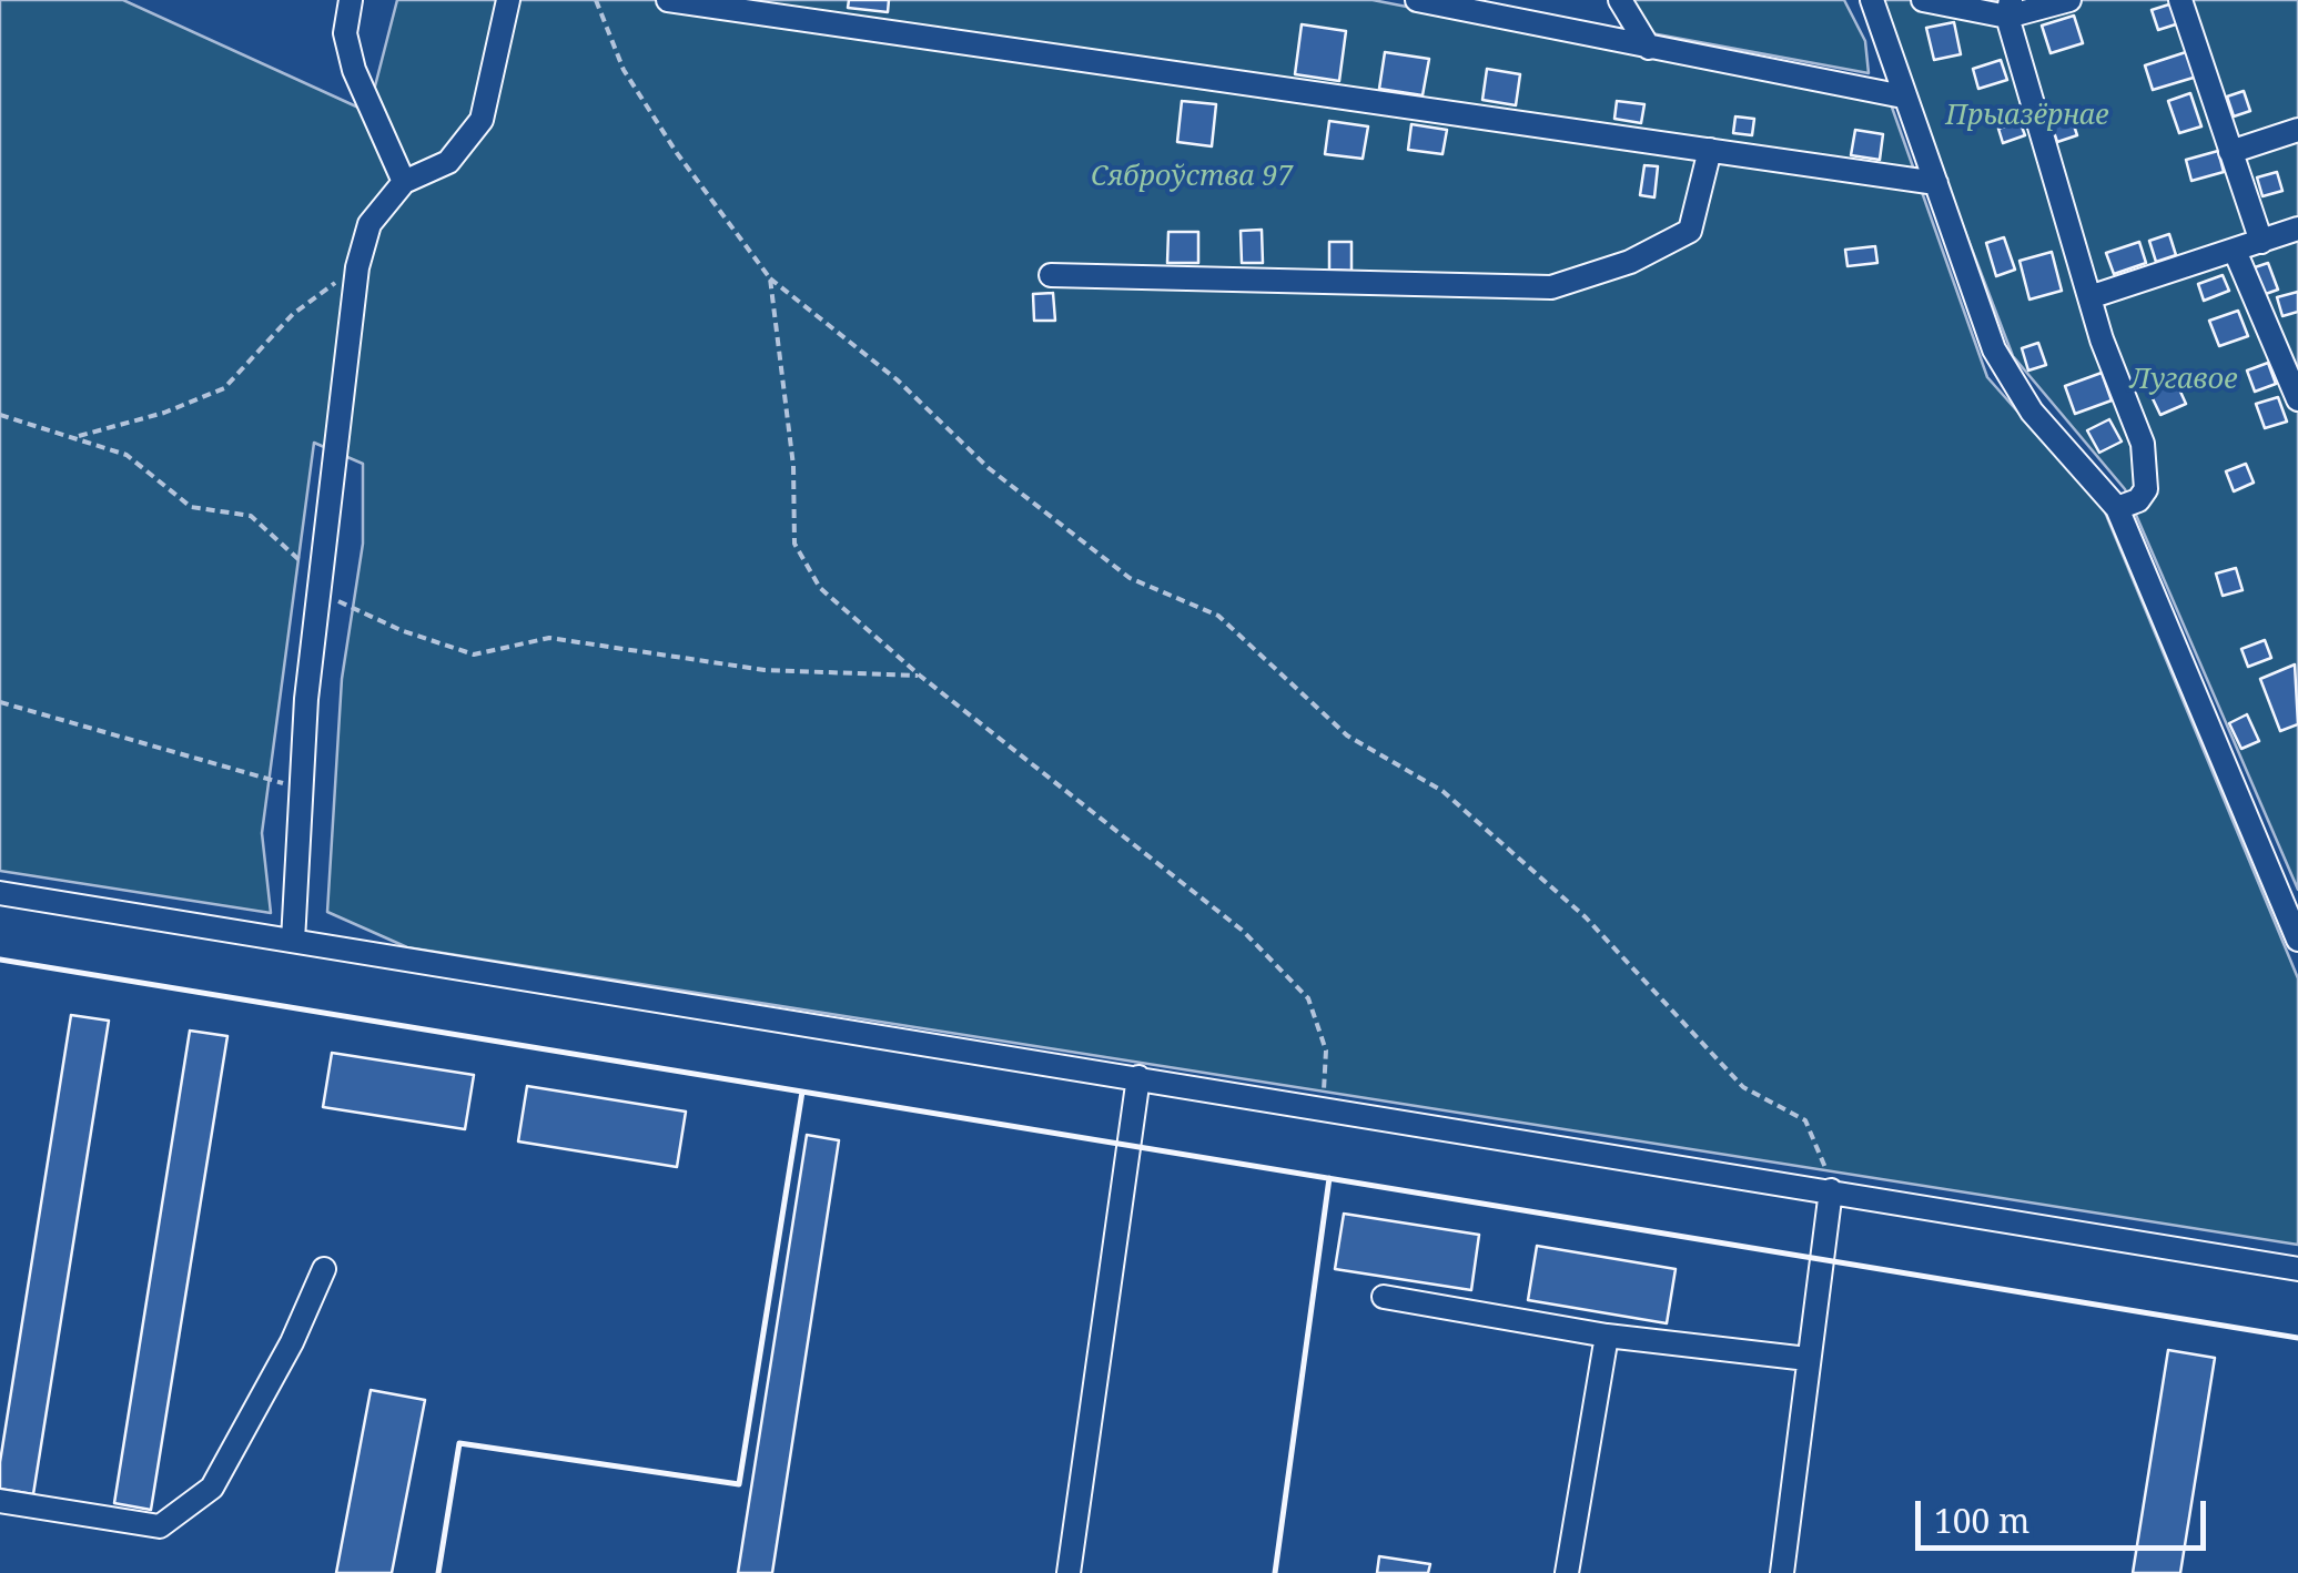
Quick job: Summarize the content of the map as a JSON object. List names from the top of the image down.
{
  "parks": ["Прыазёрнае", "Сяброўства 97", "Лугавое"],
  "scale_bar": "100 m"
}
